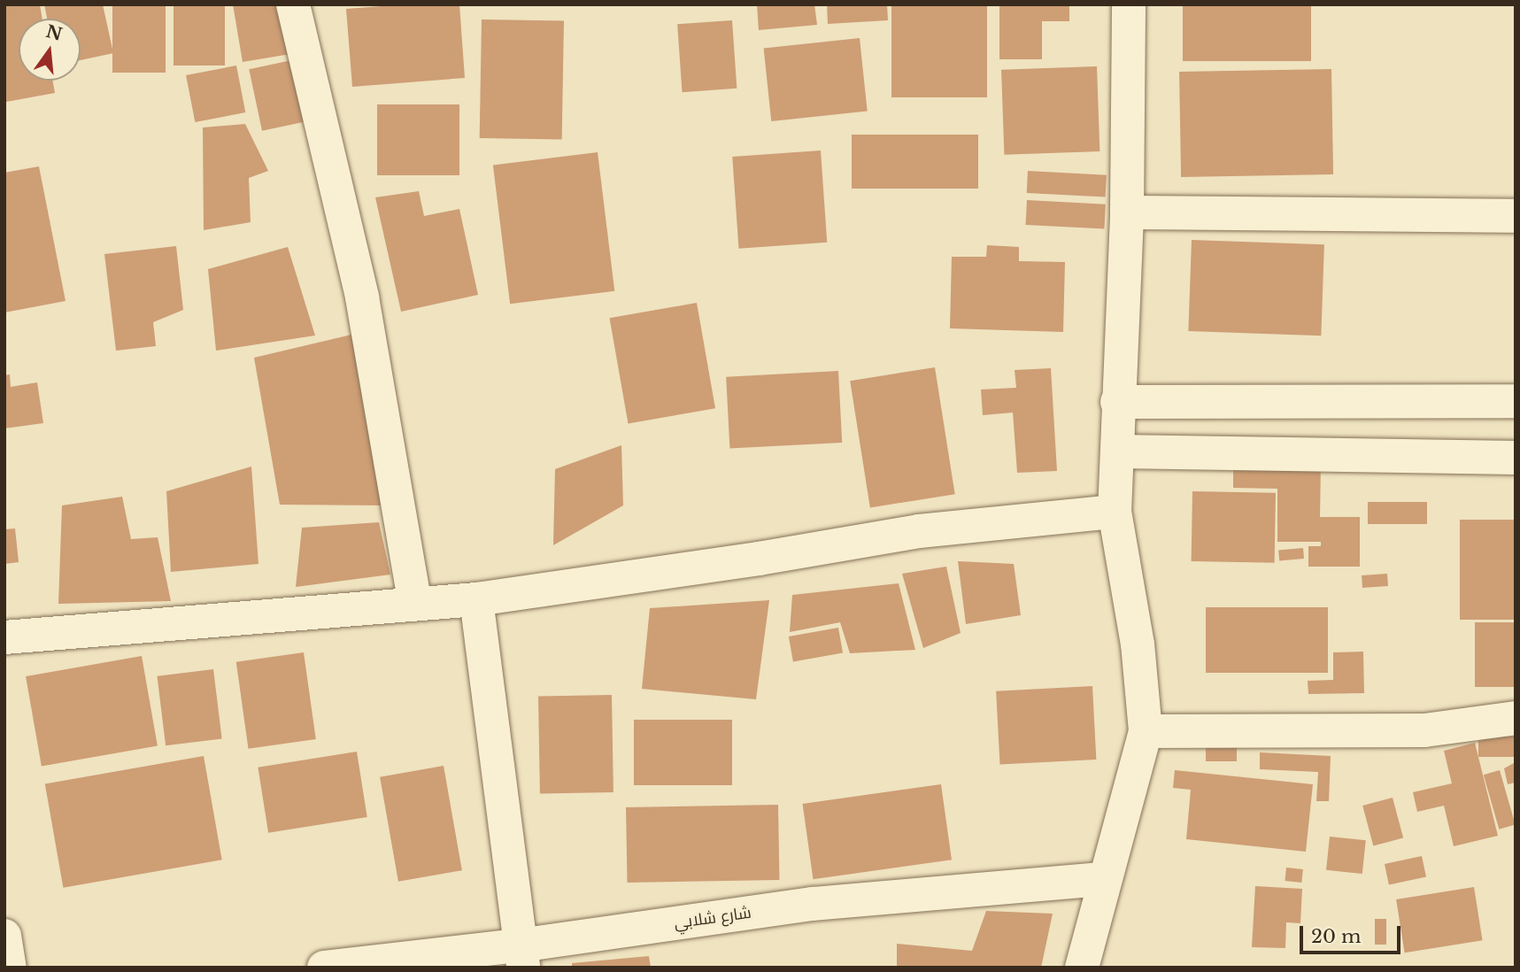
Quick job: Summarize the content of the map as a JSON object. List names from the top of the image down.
{
  "streets": {
    "street": ["شارع شلابي"]
  },
  "scale_bar": "20 m",
  "north": "top"
}
